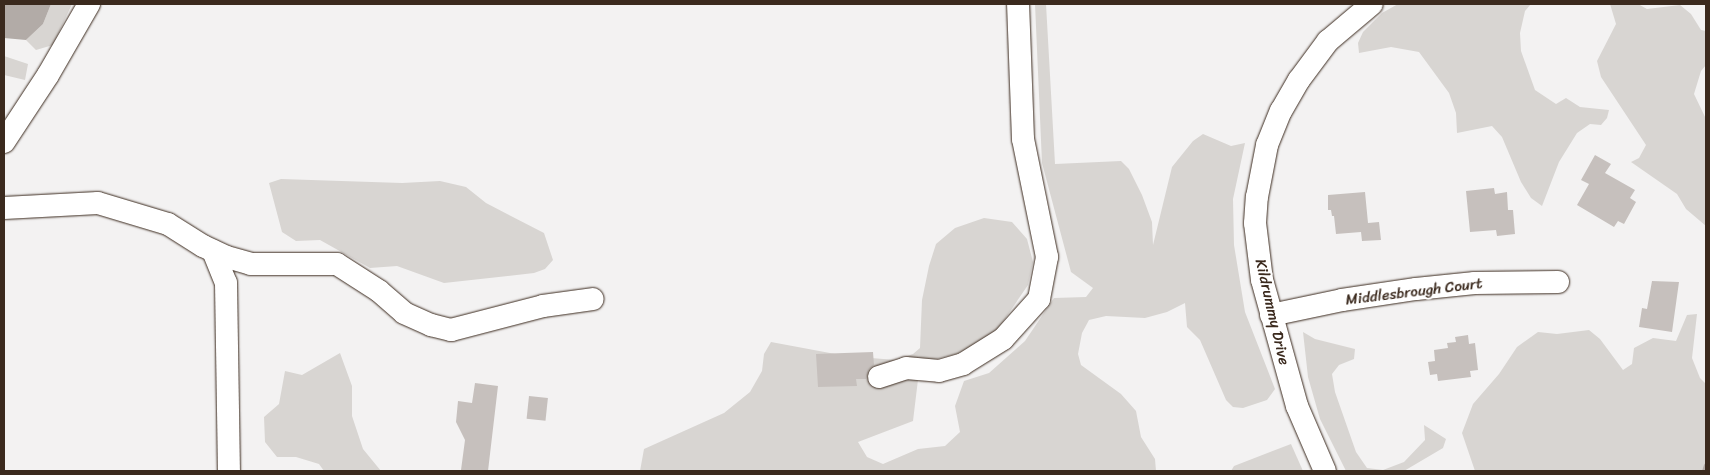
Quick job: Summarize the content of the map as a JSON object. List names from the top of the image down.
{
  "streets": {
    "street": ["Middlesbrough Court", "Kildrummy Drive"]
  },
  "crossings": [
    ["Middlesbrough Court", "Kildrummy Drive"]
  ]
}
